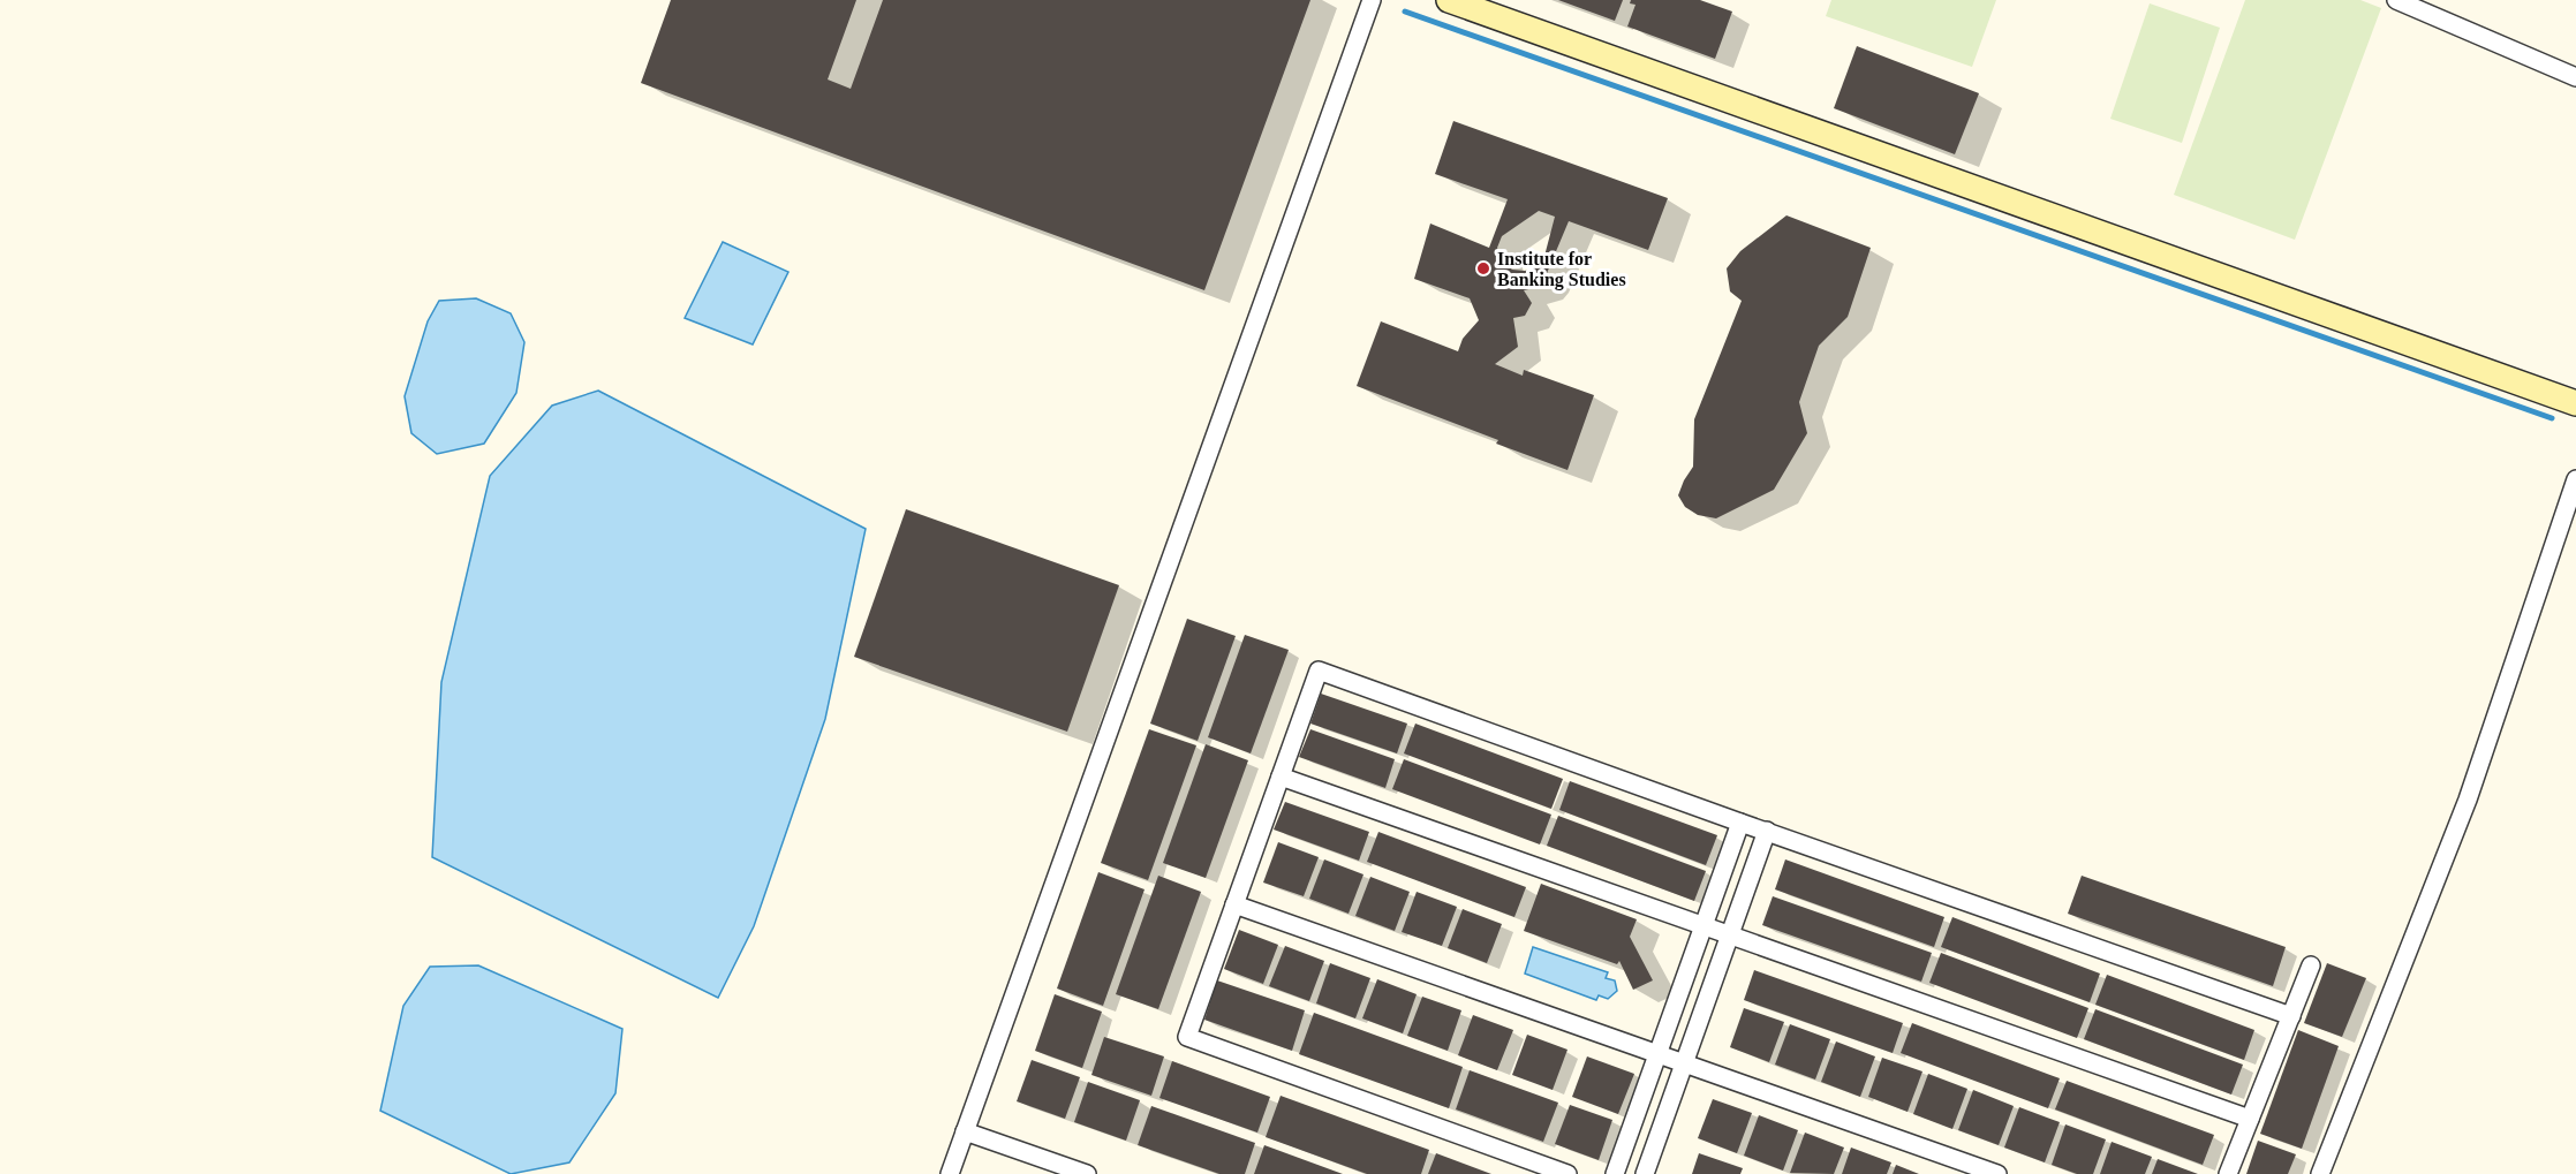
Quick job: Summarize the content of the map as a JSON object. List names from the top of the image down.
{
  "places": ["Institute for Banking Studies"]
}
